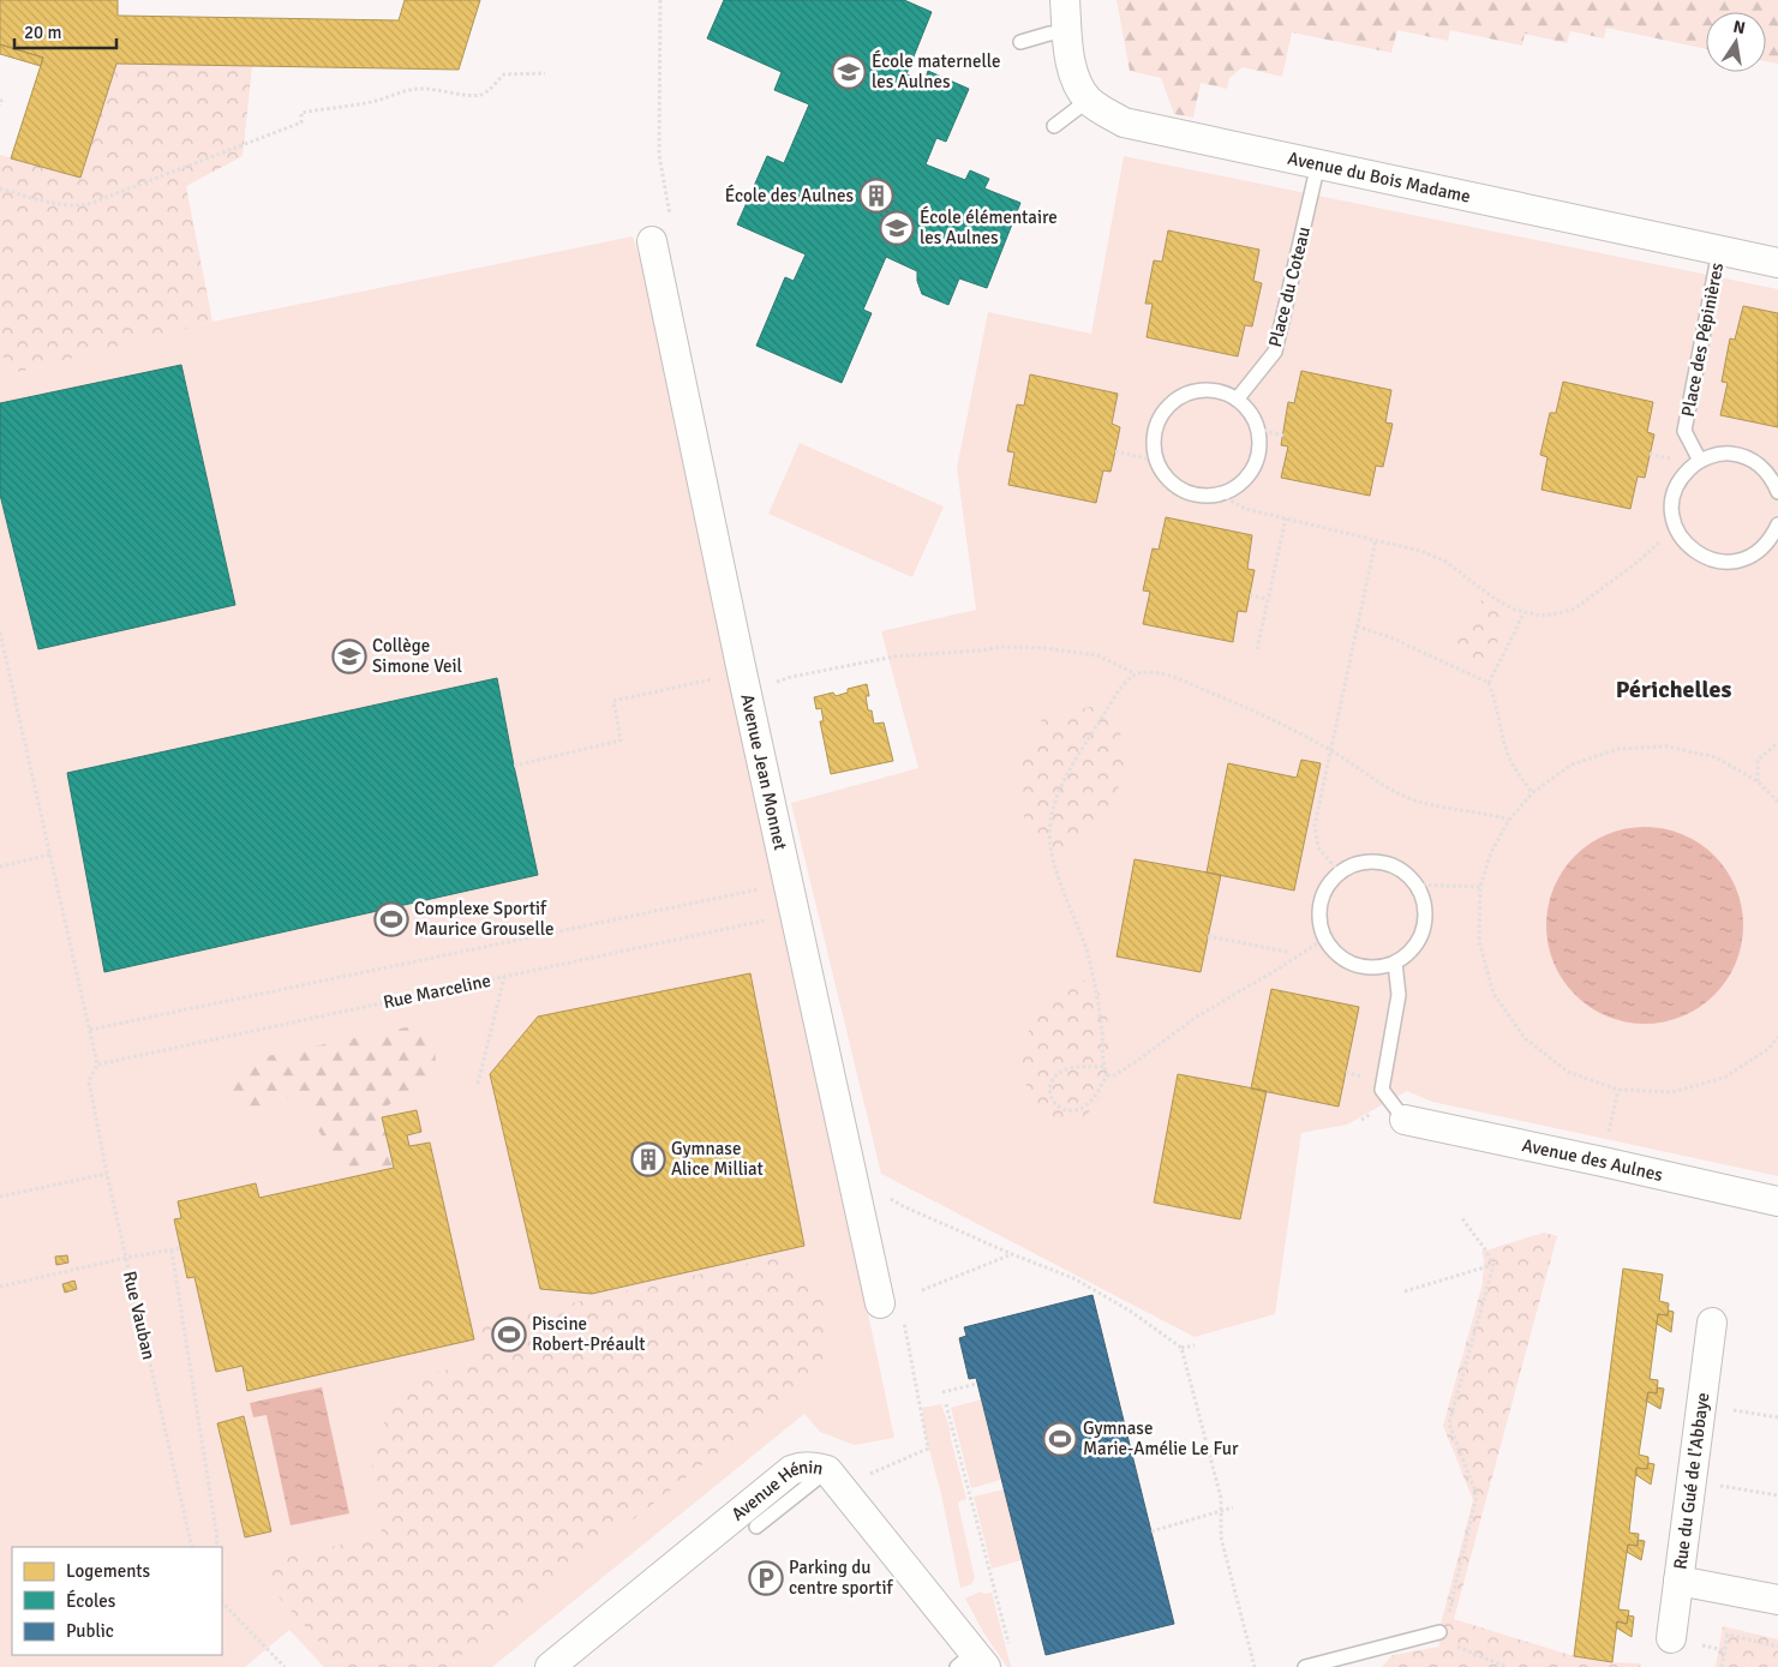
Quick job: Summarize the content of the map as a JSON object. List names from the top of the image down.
{
  "streets": {
    "street": [
      "Avenue du Bois Madame",
      "Avenue Jean Monnet",
      "Avenue des Aulnes",
      "Rue du Gué de l'Abbaye",
      "Avenue Hénin"
    ],
    "lane": ["Place du Coteau", "Place des Pépinières"],
    "path": ["Rue Marceline", "Rue Vauban"]
  },
  "crossings": [
    ["Avenue du Bois Madame", "Place du Coteau"],
    ["Avenue du Bois Madame", "Place des Pépinières"],
    ["Avenue Jean Monnet", "Rue Marceline"],
    ["Rue Marceline", "Rue Vauban"]
  ],
  "districts": ["Périchelles"],
  "places": {
    "school or university": ["École maternelle les Aulnes", "École élémentaire les Aulnes", "Collège Simone Veil"],
    "building": ["École des Aulnes", "Gymnase Alice Milliat"],
    "sports": ["Complexe Sportif Maurice Grouselle", "Piscine Robert-Préault", "Gymnase Marie-Amélie Le Fur"],
    "parking": ["Parking du centre sportif"]
  },
  "legend": ["Logements", "Écoles", "Public"],
  "scale_bar": "20 m",
  "north": "top"
}
